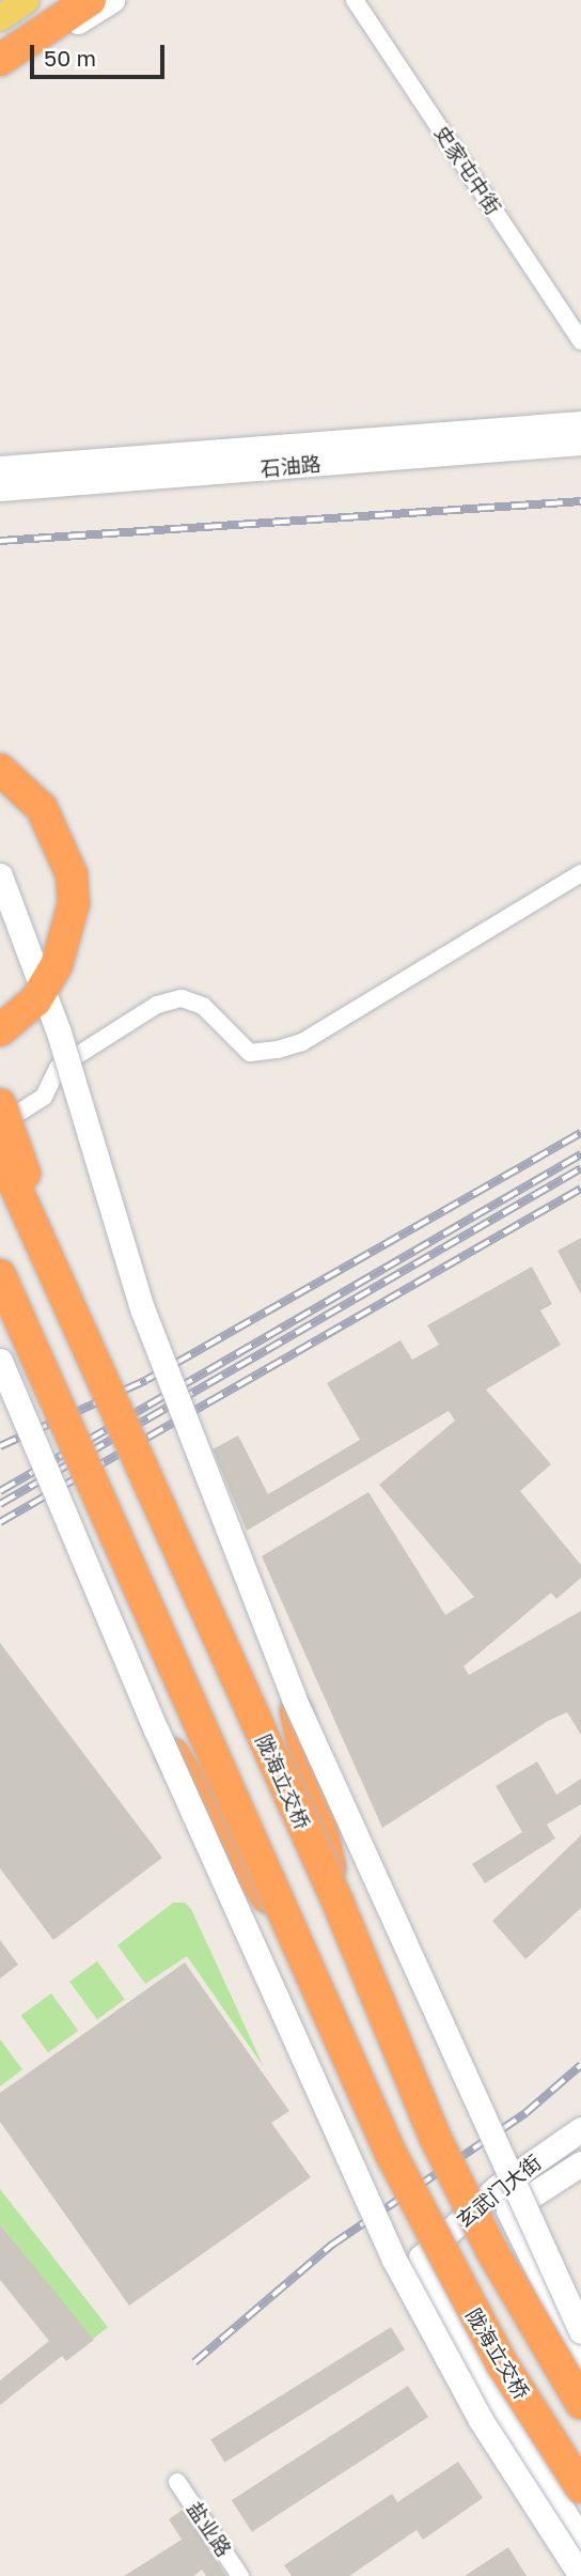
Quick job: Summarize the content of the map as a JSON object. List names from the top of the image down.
{
  "streets": {
    "highway": ["陇海立交桥"],
    "main road": ["石油路", "玄武门大街"],
    "street": ["史家屯中街", "盐业路"]
  },
  "crossings": [
    ["陇海立交桥", "玄武门大街"]
  ],
  "scale_bar": "50 m"
}
